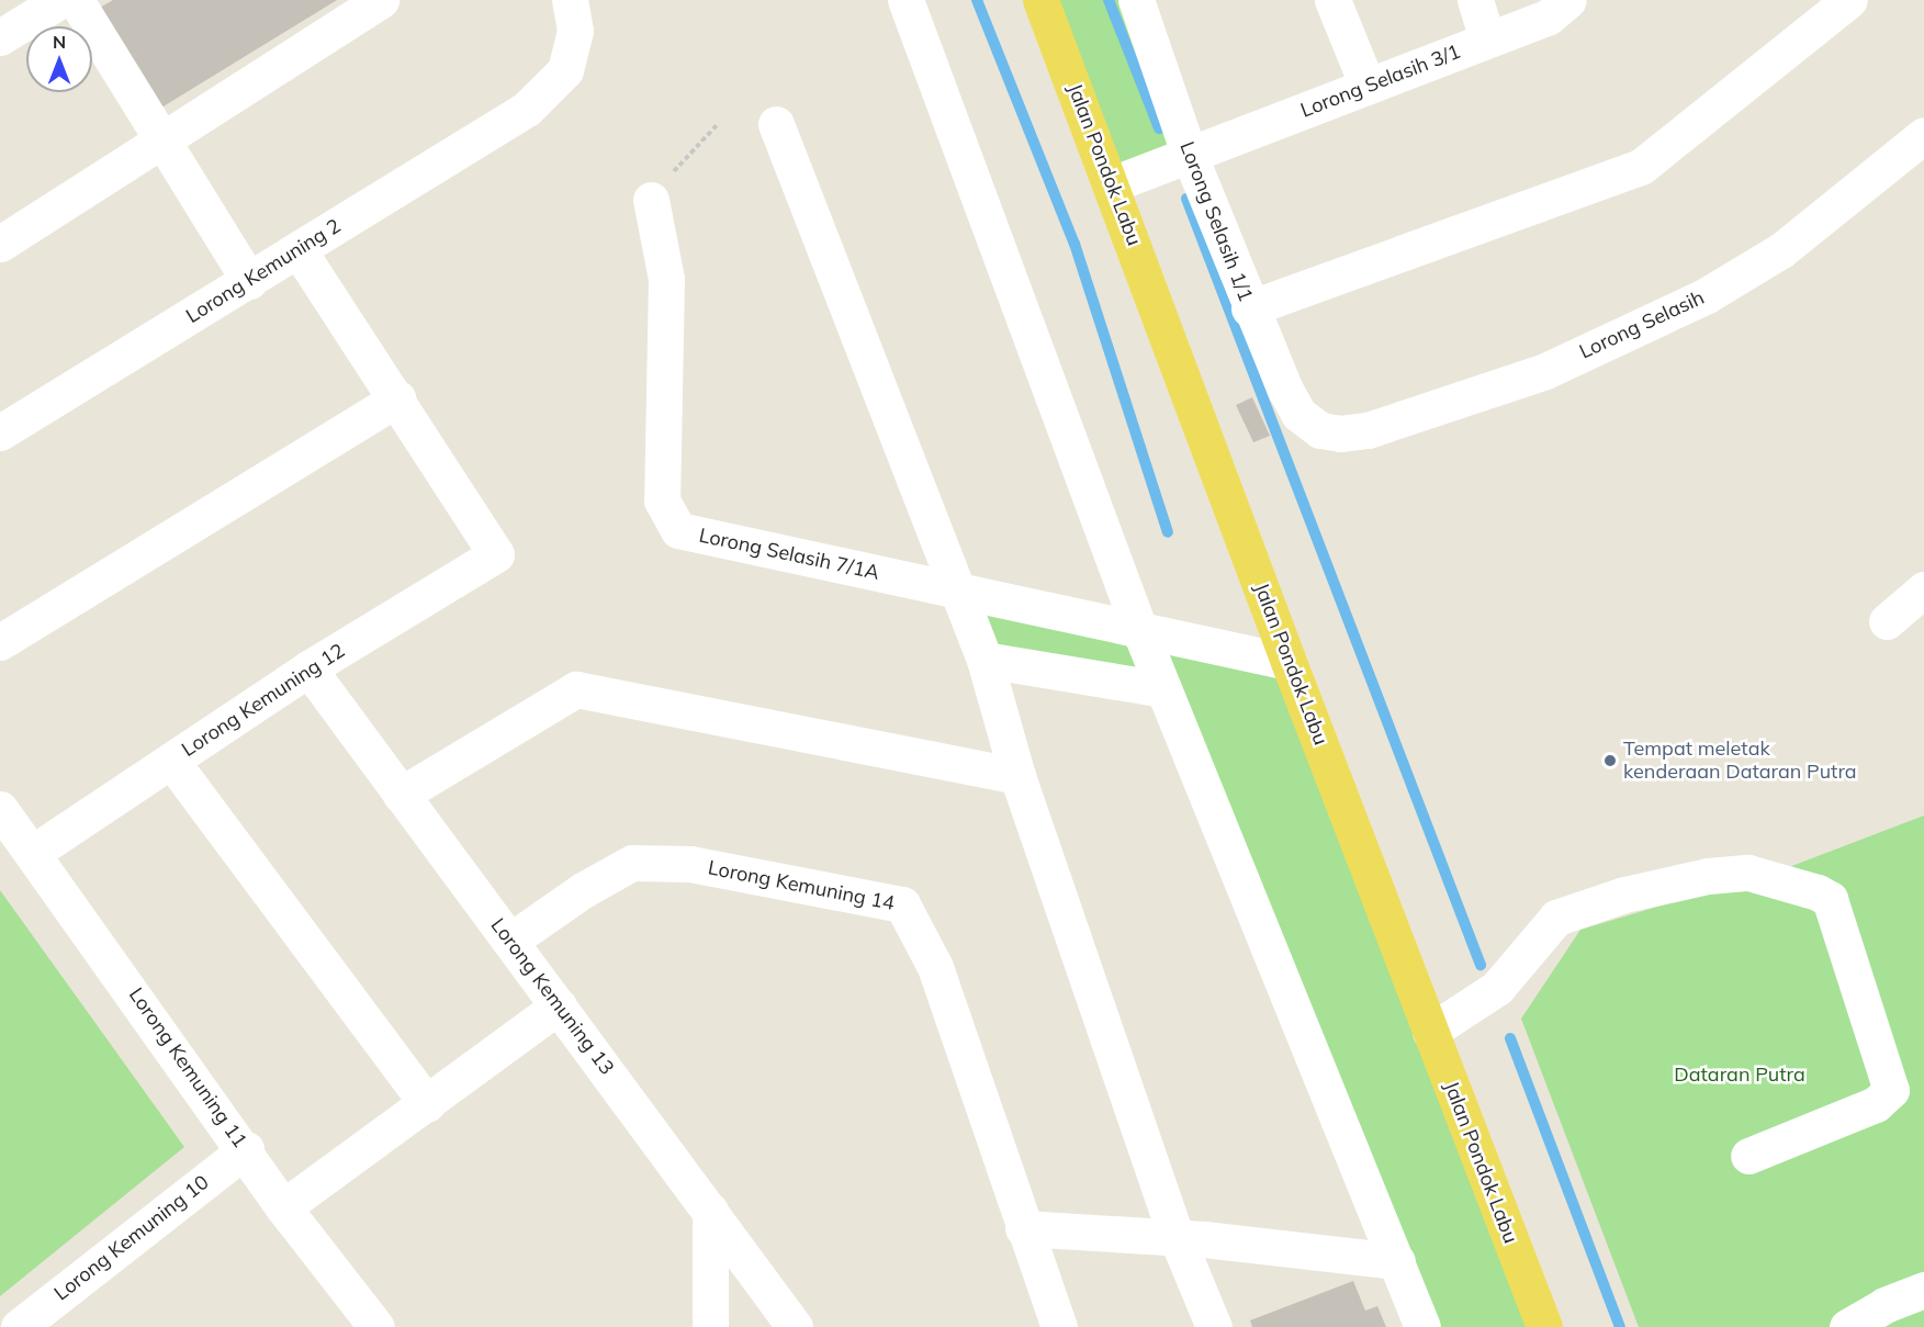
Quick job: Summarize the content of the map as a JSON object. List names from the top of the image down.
{
  "streets": {
    "main road": ["Jalan Pondok Labu"],
    "street": [
      "Lorong Selasih 3/1",
      "Lorong Selasih 1/1",
      "Lorong Kemuning 2",
      "Lorong Selasih",
      "Lorong Selasih 7/1A",
      "Lorong Kemuning 12",
      "Lorong Kemuning 14",
      "Lorong Kemuning 13",
      "Lorong Kemuning 11",
      "Lorong Kemuning 10"
    ]
  },
  "crossings": [
    ["Lorong Selasih 3/1", "Jalan Pondok Labu"],
    ["Lorong Selasih 3/1", "Lorong Selasih 1/1"],
    ["Jalan Pondok Labu", "Lorong Selasih 7/1A"],
    ["Lorong Selasih 1/1", "Lorong Selasih"],
    ["Lorong Kemuning 12", "Lorong Kemuning 13"],
    ["Lorong Kemuning 12", "Lorong Kemuning 11"],
    ["Lorong Kemuning 14", "Lorong Kemuning 13"],
    ["Lorong Kemuning 11", "Lorong Kemuning 10"]
  ],
  "parks": ["Dataran Putra"],
  "places": ["Tempat meletak kenderaan Dataran Putra"],
  "north": "top"
}
